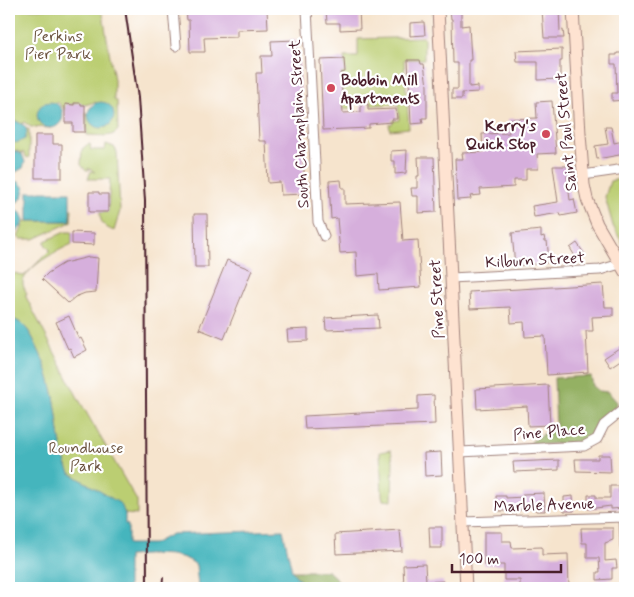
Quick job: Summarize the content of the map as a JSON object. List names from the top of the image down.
{
  "streets": {
    "main road": ["Saint Paul Street", "Pine Street"],
    "street": [
      "South Champlain Street",
      "Kilburn Street",
      "Pine Place",
      "Marble Avenue"
    ]
  },
  "crossings": [
    ["Saint Paul Street", "Kilburn Street"],
    ["Kilburn Street", "Pine Street"],
    ["Pine Street", "Pine Place"],
    ["Pine Street", "Marble Avenue"]
  ],
  "parks": ["Perkins Pier Park", "Roundhouse Park"],
  "places": ["Bobbin Mill Apartments", "Kerry's Quick Stop"],
  "scale_bar": "100 m"
}
